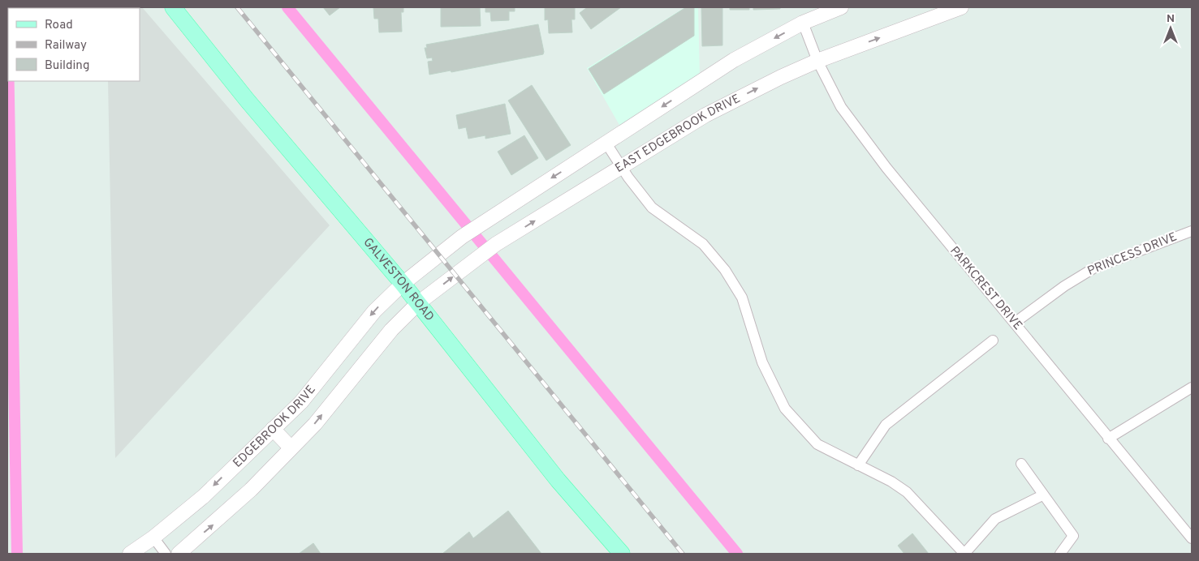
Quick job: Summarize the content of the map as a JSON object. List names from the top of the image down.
{
  "streets": {
    "main road": ["EAST EDGEBROOK DRIVE", "GALVESTON ROAD", "EDGEBROOK DRIVE"],
    "street": ["PRINCESS DRIVE", "PARKCREST DRIVE"]
  },
  "crossings": [
    ["EAST EDGEBROOK DRIVE", "GALVESTON ROAD"],
    ["EAST EDGEBROOK DRIVE", "PARKCREST DRIVE"],
    ["EAST EDGEBROOK DRIVE", "EDGEBROOK DRIVE"],
    ["PRINCESS DRIVE", "PARKCREST DRIVE"],
    ["GALVESTON ROAD", "EDGEBROOK DRIVE"]
  ],
  "legend": ["Road", "Railway", "Building"],
  "north": "top"
}
